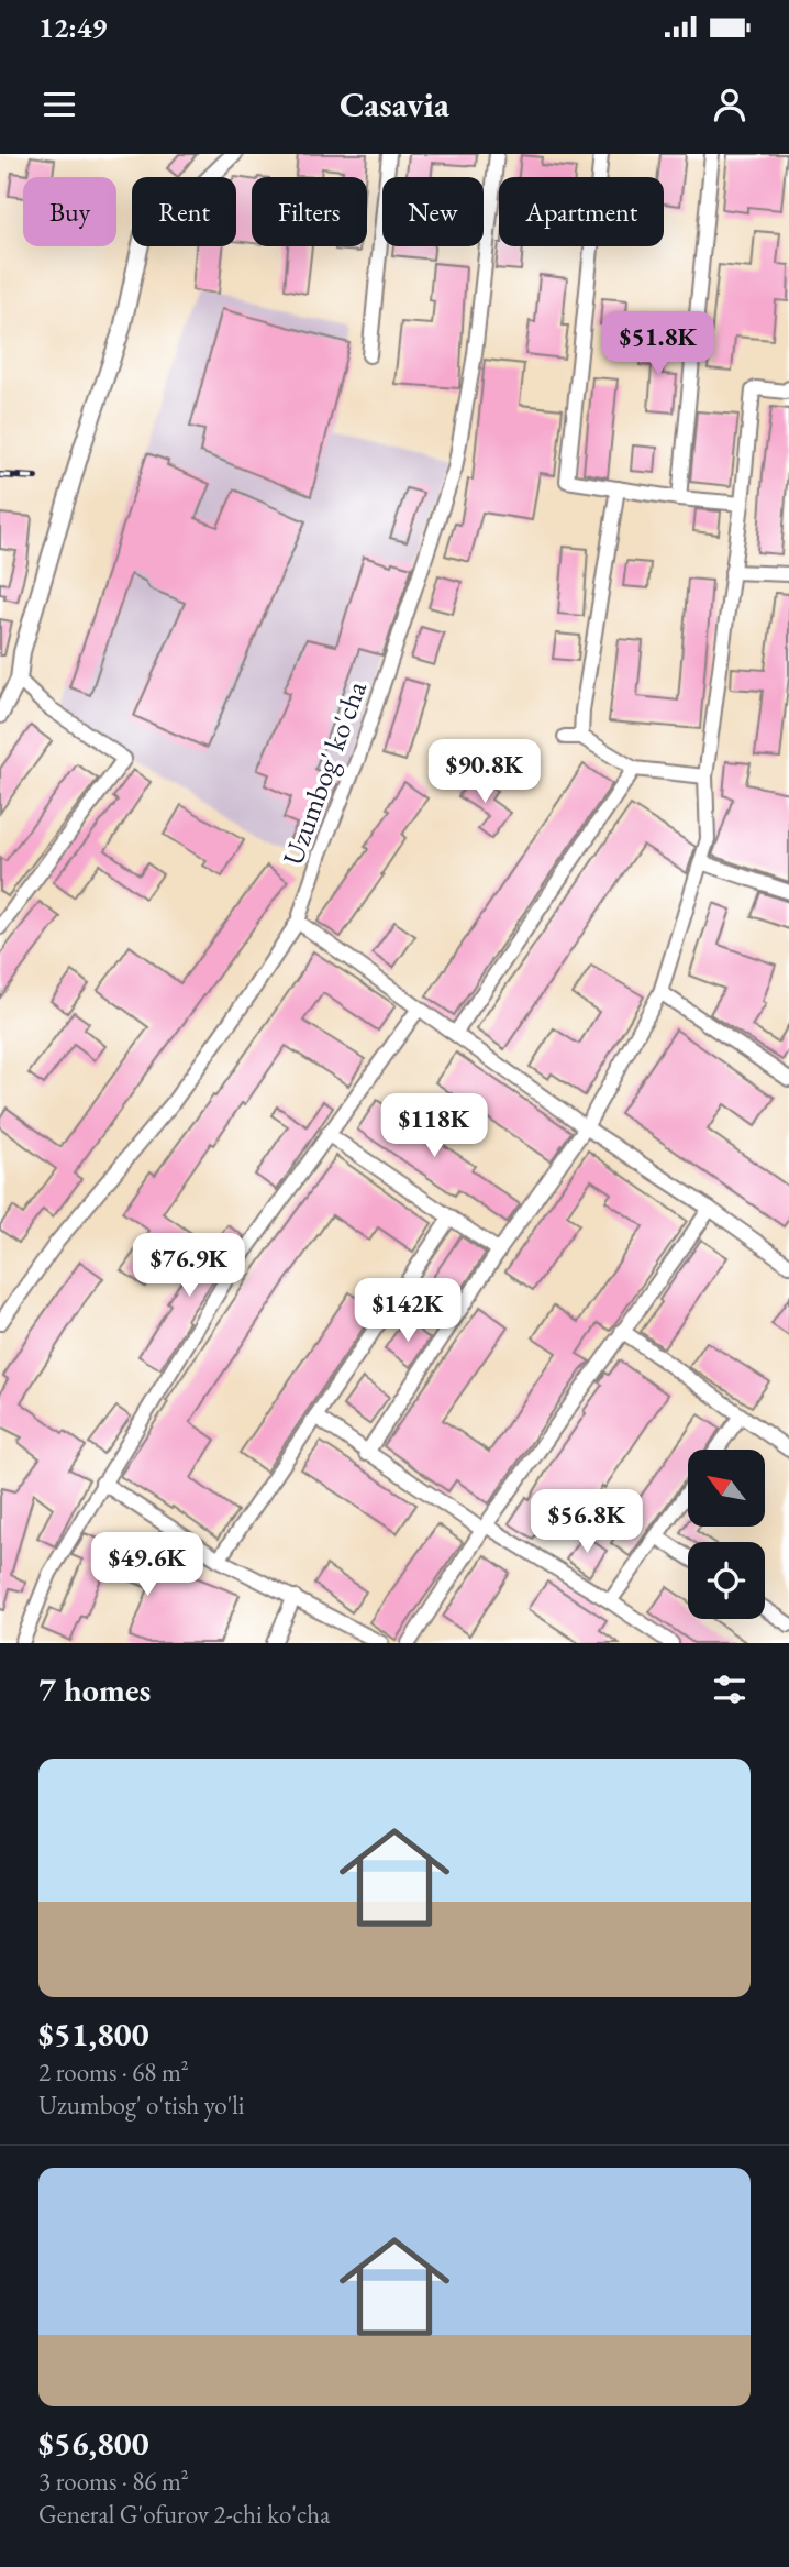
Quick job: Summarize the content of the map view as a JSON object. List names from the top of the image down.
{
  "streets": {
    "street": ["Uzumbog' ko'cha"]
  },
  "north": "top left",
  "page": {
    "status": "12:49",
    "header": "Casavia",
    "chip": [
      "Buy",
      "Rent",
      "Filters",
      "New",
      "Apartment"
    ],
    "price": [
      "$51.8K",
      "$90.8K",
      "$118K",
      "$76.9K",
      "$142K",
      "$56.8K",
      "$49.6K"
    ],
    "heading": "7 homes",
    "list": [
      {
        "name": "$51,800",
        "note": "2 rooms · 68 m² · Uzumbog' o'tish yo'li"
      },
      {
        "name": "$56,800",
        "note": "3 rooms · 86 m² · General G'ofurov 2-chi ko'cha"
      }
    ]
  }
}
